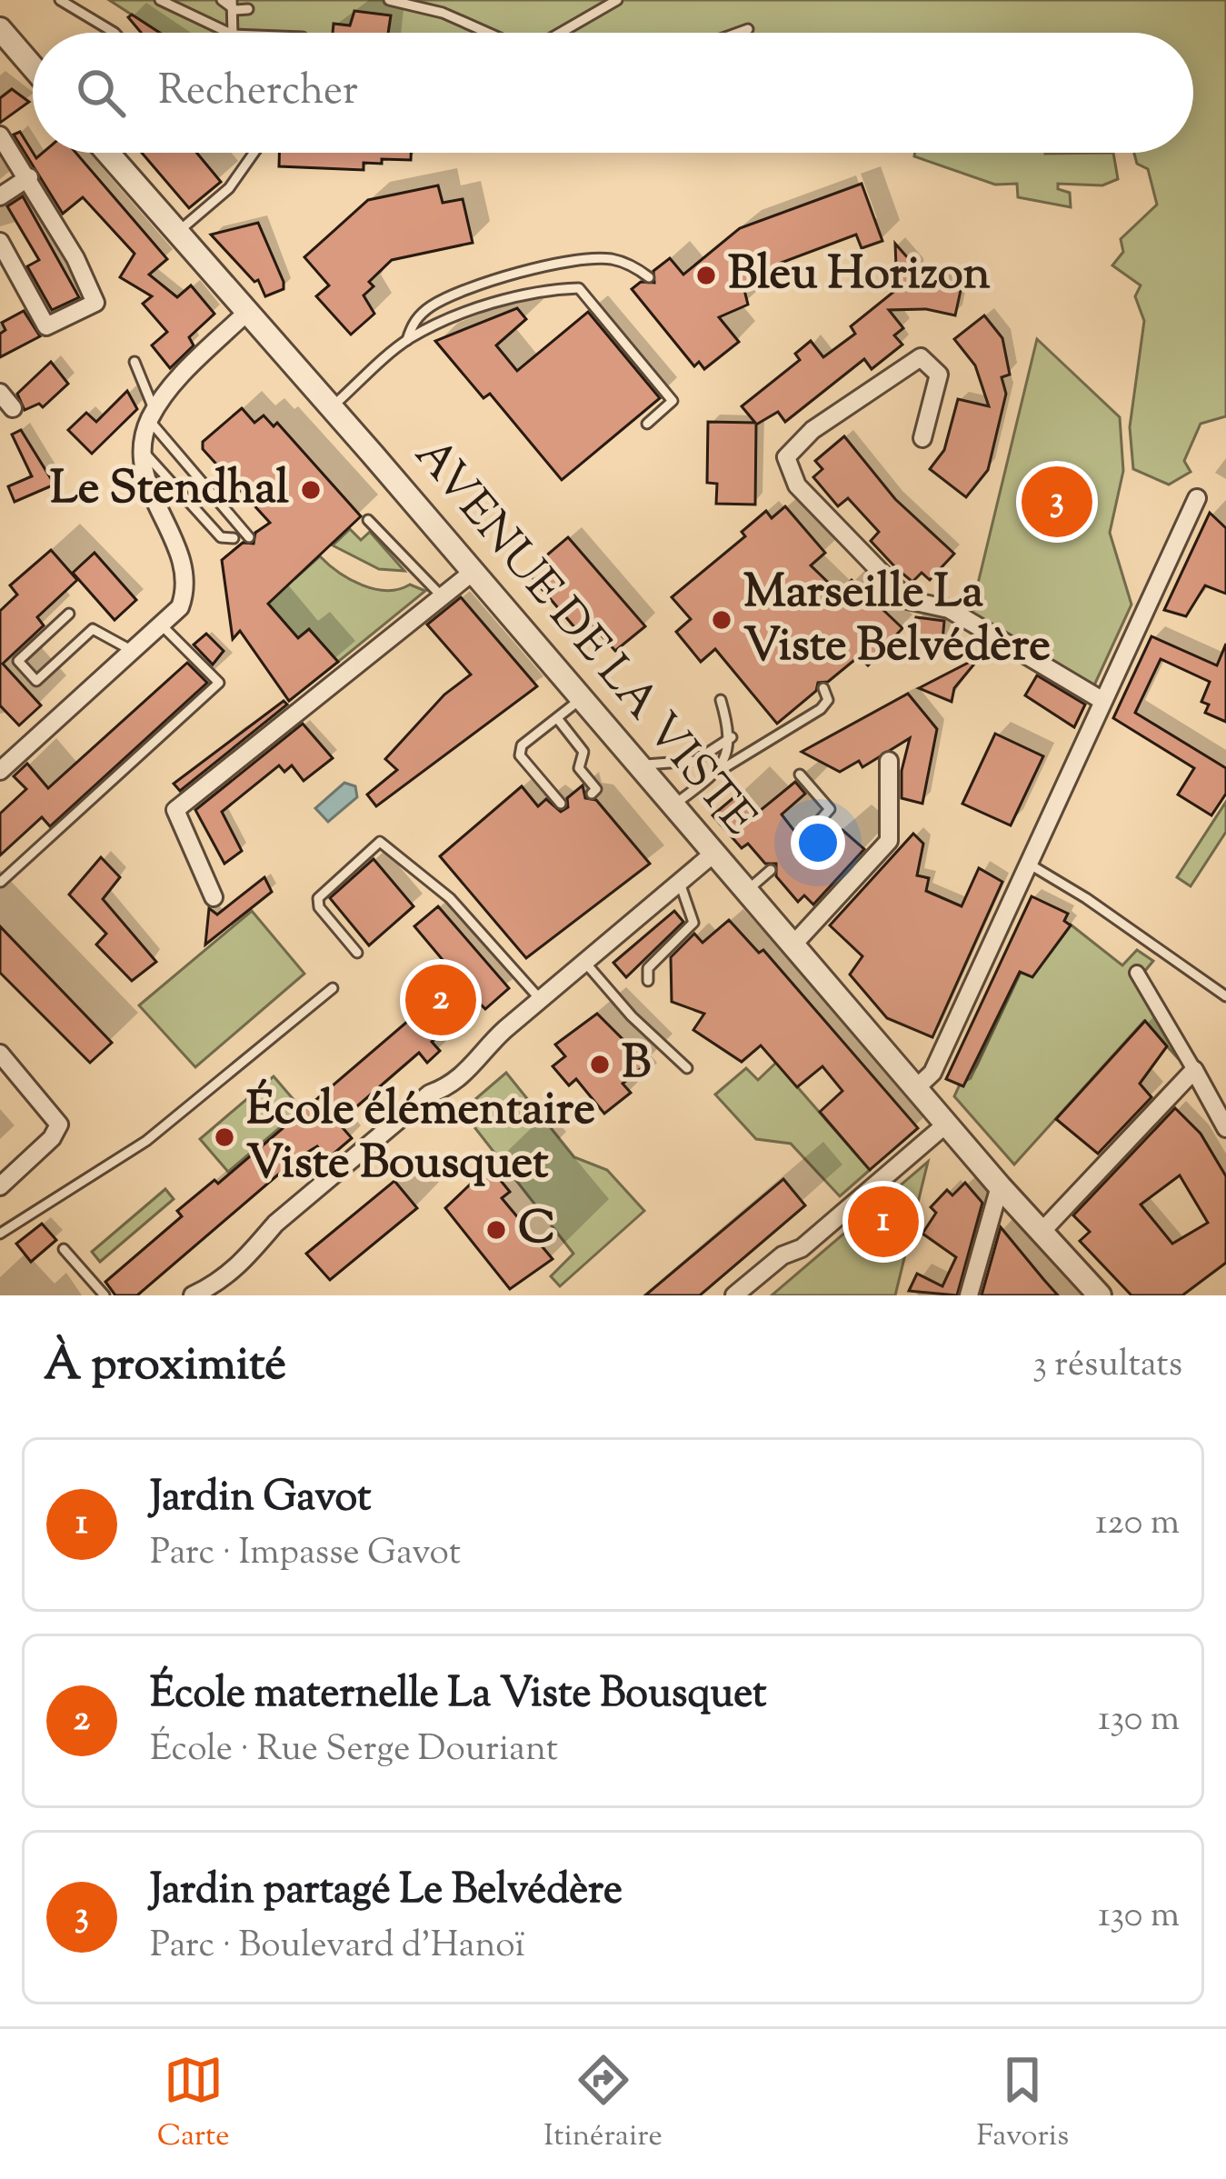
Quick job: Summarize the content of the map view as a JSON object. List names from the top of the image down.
{
  "streets": {
    "street": ["AVENUE DE LA VISTE"]
  },
  "places": [
    "Bleu Horizon",
    "Le Stendhal",
    "Marseille La Viste Belvédère",
    "B",
    "École élémentaire Viste Bousquet",
    "C"
  ],
  "page": {
    "search": "Rechercher",
    "pins": ["3", "2", "1"],
    "heading": ["À proximité", "3 résultats"],
    "list": [
      {
        "mark": "1",
        "name": "Jardin Gavot",
        "note": "Parc · Impasse Gavot",
        "value": "120 m"
      },
      {
        "mark": "2",
        "name": "École maternelle La Viste Bousquet",
        "note": "École · Rue Serge Douriant",
        "value": "130 m"
      },
      {
        "mark": "3",
        "name": "Jardin partagé Le Belvédère",
        "note": "Parc · Boulevard d'Hanoï",
        "value": "130 m"
      }
    ],
    "nav": ["Carte", "Itinéraire", "Favoris"]
  }
}
